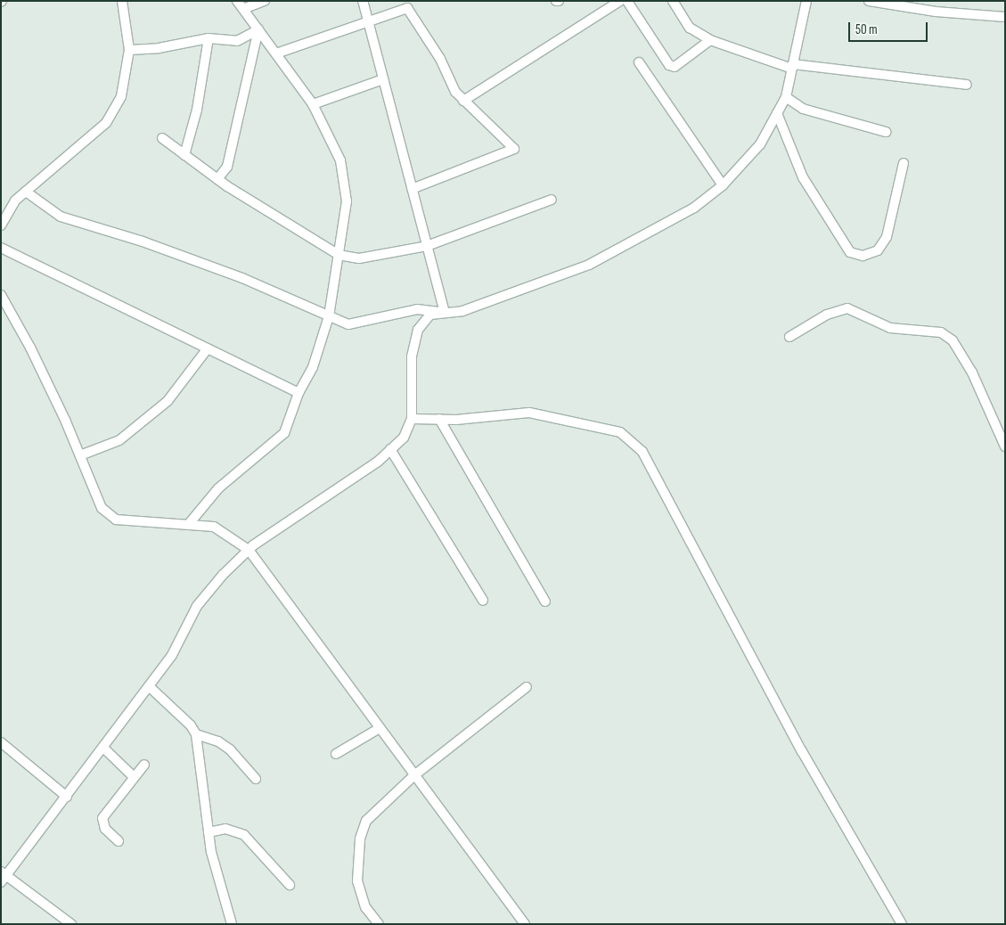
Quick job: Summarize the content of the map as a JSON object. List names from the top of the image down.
{
  "scale_bar": "50 m"
}
